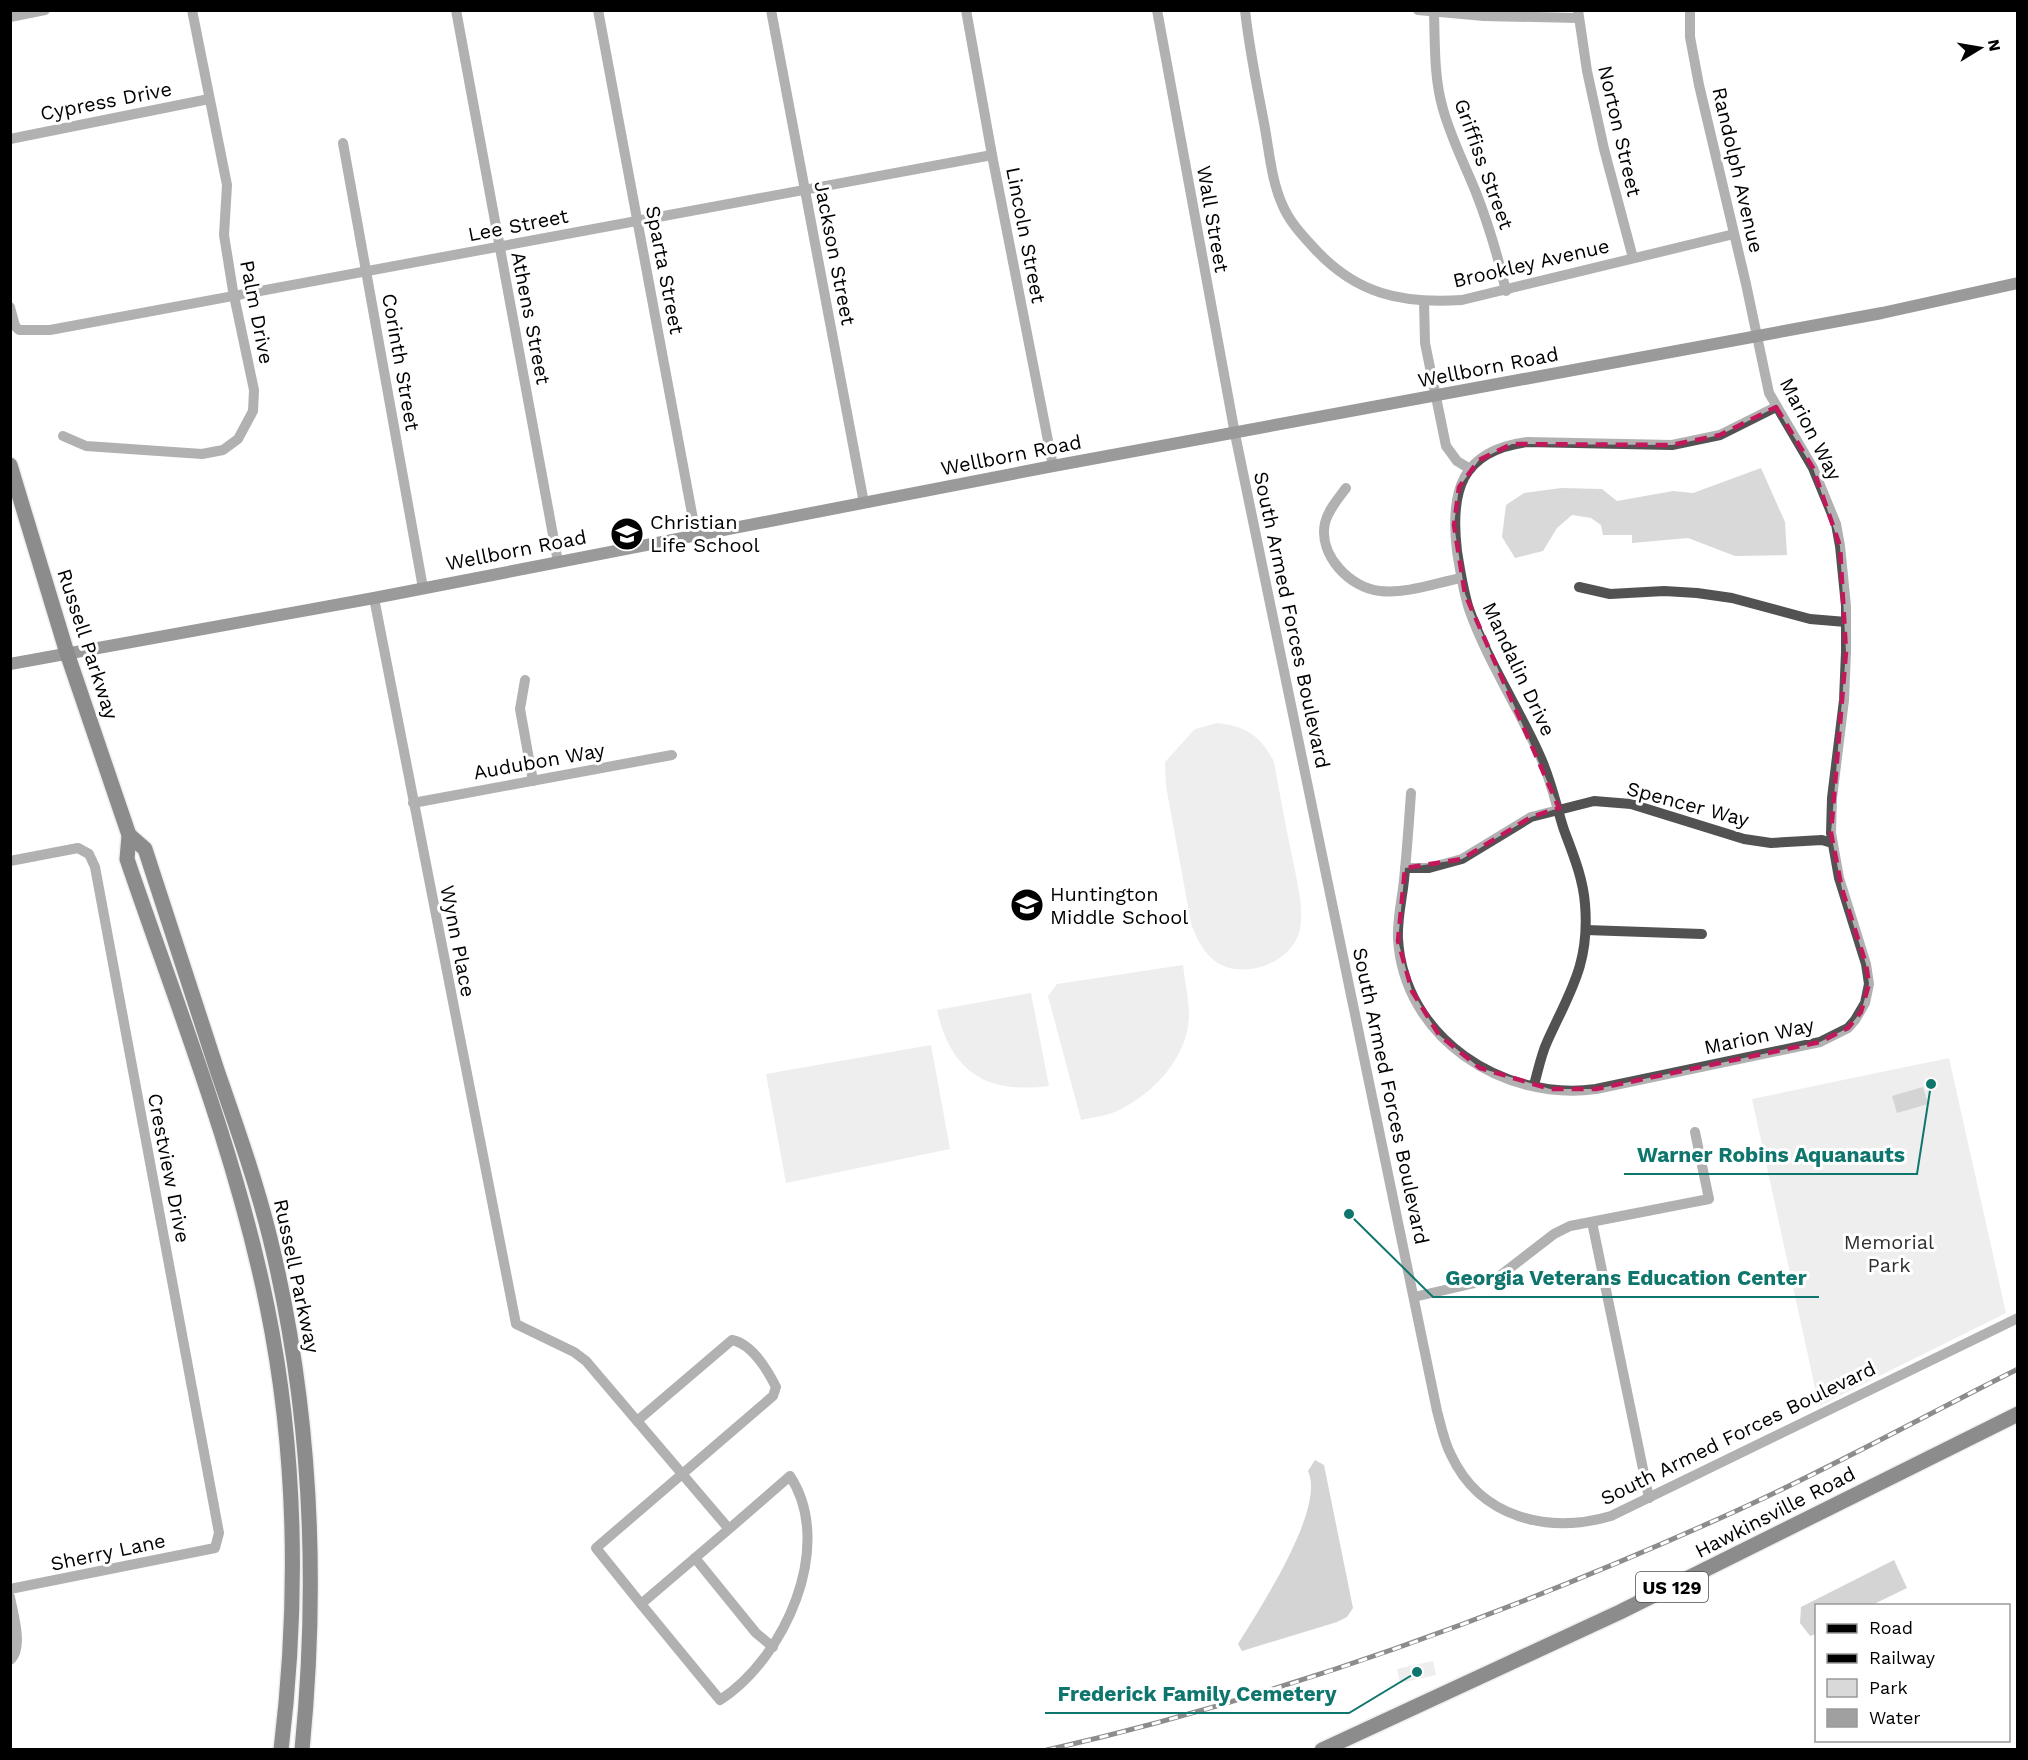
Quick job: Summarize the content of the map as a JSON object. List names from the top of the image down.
{
  "streets": {
    "main road": ["Russell Parkway", "Hawkinsville Road", "US 129"],
    "street": [
      "Cypress Drive",
      "Norton Street",
      "Griffiss Street",
      "Randolph Avenue",
      "Wall Street",
      "Lee Street",
      "Lincoln Street",
      "Jackson Street",
      "Brookley Avenue",
      "Sparta Street",
      "Palm Drive",
      "Athens Street",
      "Corinth Street",
      "Wellborn Road",
      "Marion Way",
      "South Armed Forces Boulevard",
      "Mandalin Drive",
      "Audubon Way",
      "Spencer Way",
      "Wynn Place",
      "Crestview Drive",
      "Sherry Lane"
    ]
  },
  "crossings": [
    ["Cypress Drive", "Palm Drive"],
    ["Norton Street", "Brookley Avenue"],
    ["Griffiss Street", "Brookley Avenue"],
    ["Randolph Avenue", "Brookley Avenue"],
    ["Randolph Avenue", "Wellborn Road"],
    ["Randolph Avenue", "Marion Way"],
    ["Wall Street", "Wellborn Road"],
    ["Wall Street", "South Armed Forces Boulevard"],
    ["Lee Street", "Lincoln Street"],
    ["Lee Street", "Jackson Street"],
    ["Lee Street", "Sparta Street"],
    ["Lee Street", "Palm Drive"],
    ["Lee Street", "Athens Street"],
    ["Lee Street", "Corinth Street"],
    ["Lincoln Street", "Wellborn Road"],
    ["Jackson Street", "Wellborn Road"],
    ["Sparta Street", "Wellborn Road"],
    ["Athens Street", "Wellborn Road"],
    ["Corinth Street", "Wellborn Road"],
    ["Wellborn Road", "Marion Way"],
    ["Wellborn Road", "South Armed Forces Boulevard"],
    ["Wellborn Road", "Russell Parkway"],
    ["Wellborn Road", "Wynn Place"],
    ["Marion Way", "Mandalin Drive"],
    ["Marion Way", "Spencer Way"],
    ["Mandalin Drive", "Spencer Way"],
    ["Audubon Way", "Wynn Place"],
    ["Crestview Drive", "Sherry Lane"]
  ],
  "parks": ["Memorial Park"],
  "places": {
    "school or university": ["Christian Life School", "Huntington Middle School"],
    "other": ["Warner Robins Aquanauts", "Georgia Veterans Education Center", "Frederick Family Cemetery"]
  },
  "legend": [
    "Road",
    "Railway",
    "Park",
    "Water"
  ],
  "north": "right"
}
